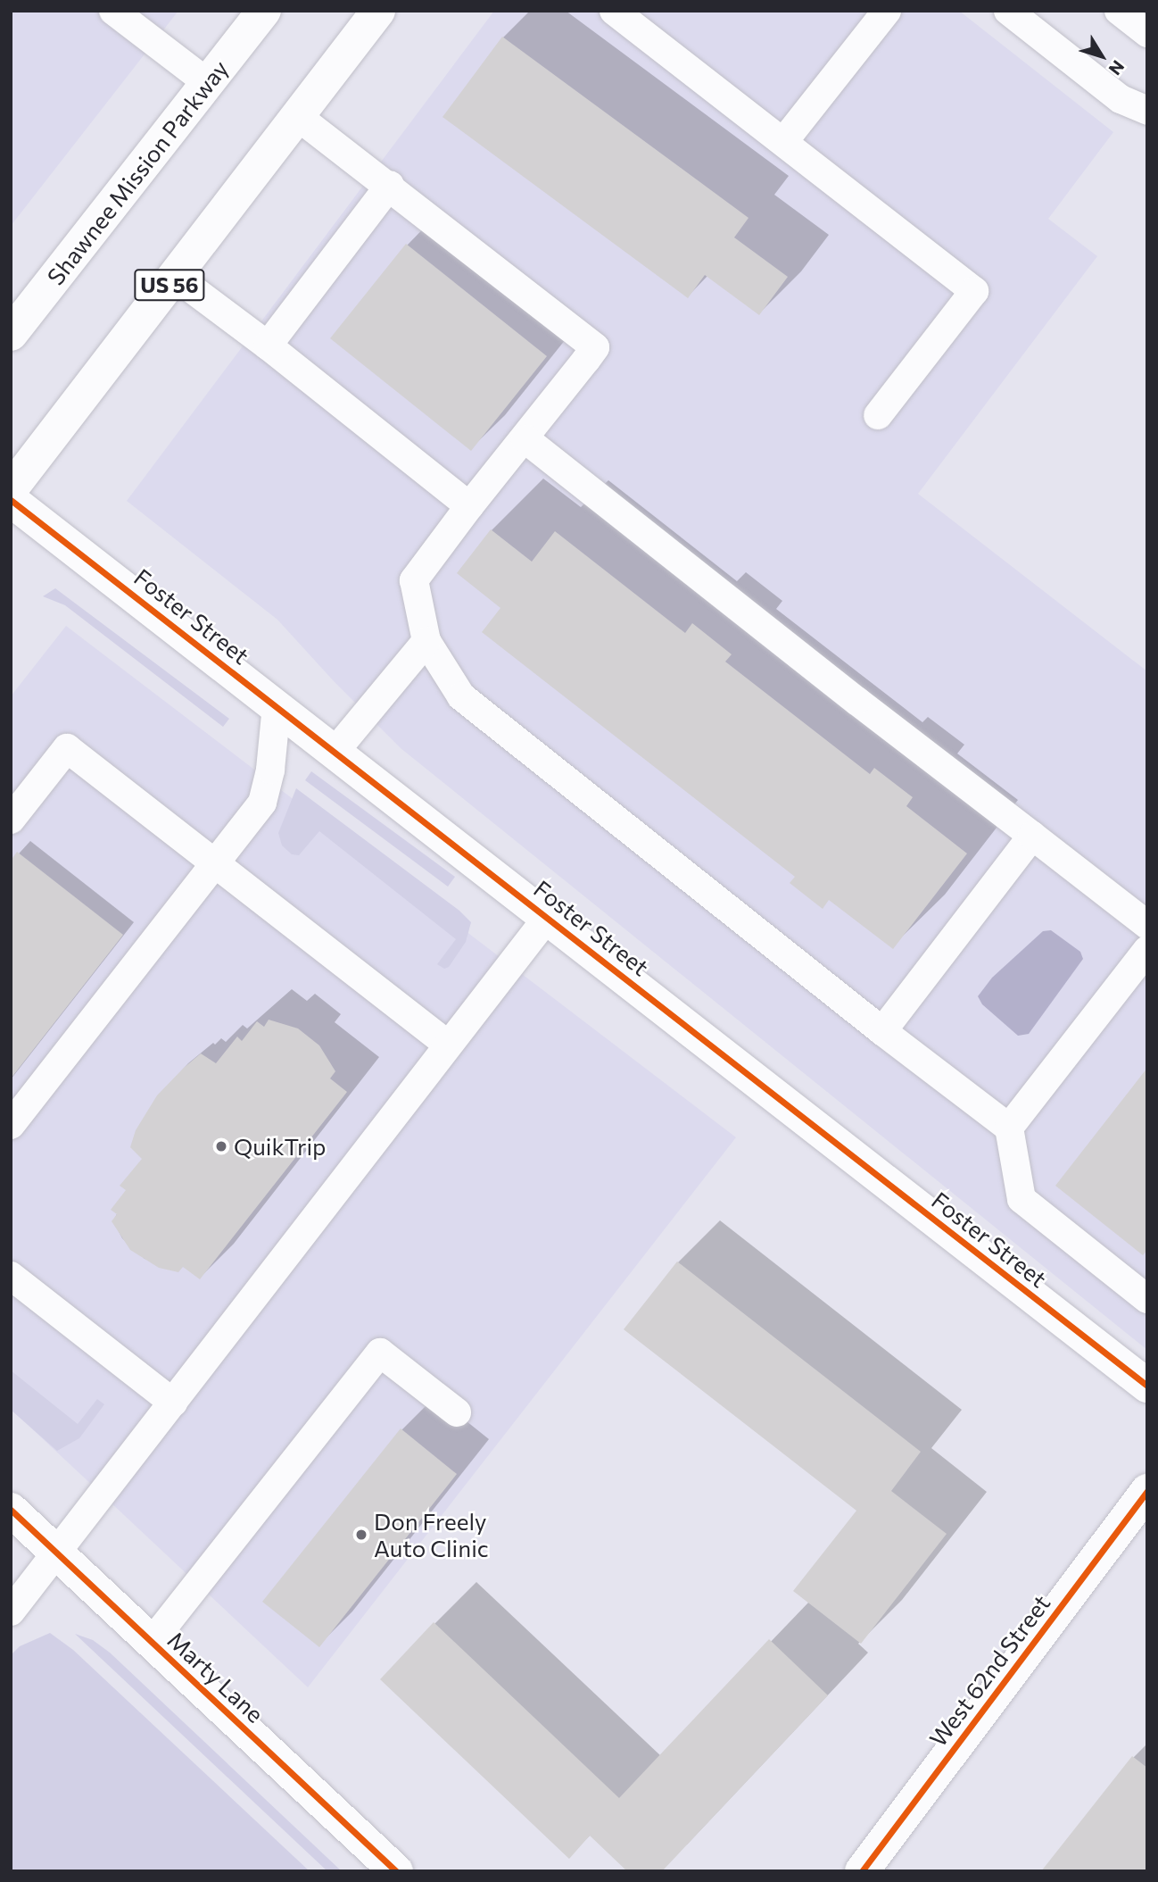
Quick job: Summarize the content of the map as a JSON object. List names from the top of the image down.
{
  "streets": {
    "main road": [
      "Shawnee Mission Parkway",
      "US 56",
      "Foster Street",
      "West 62nd Street",
      "Marty Lane"
    ]
  },
  "places": ["QuikTrip", "Don Freely Auto Clinic"],
  "north": "bottom right"
}
